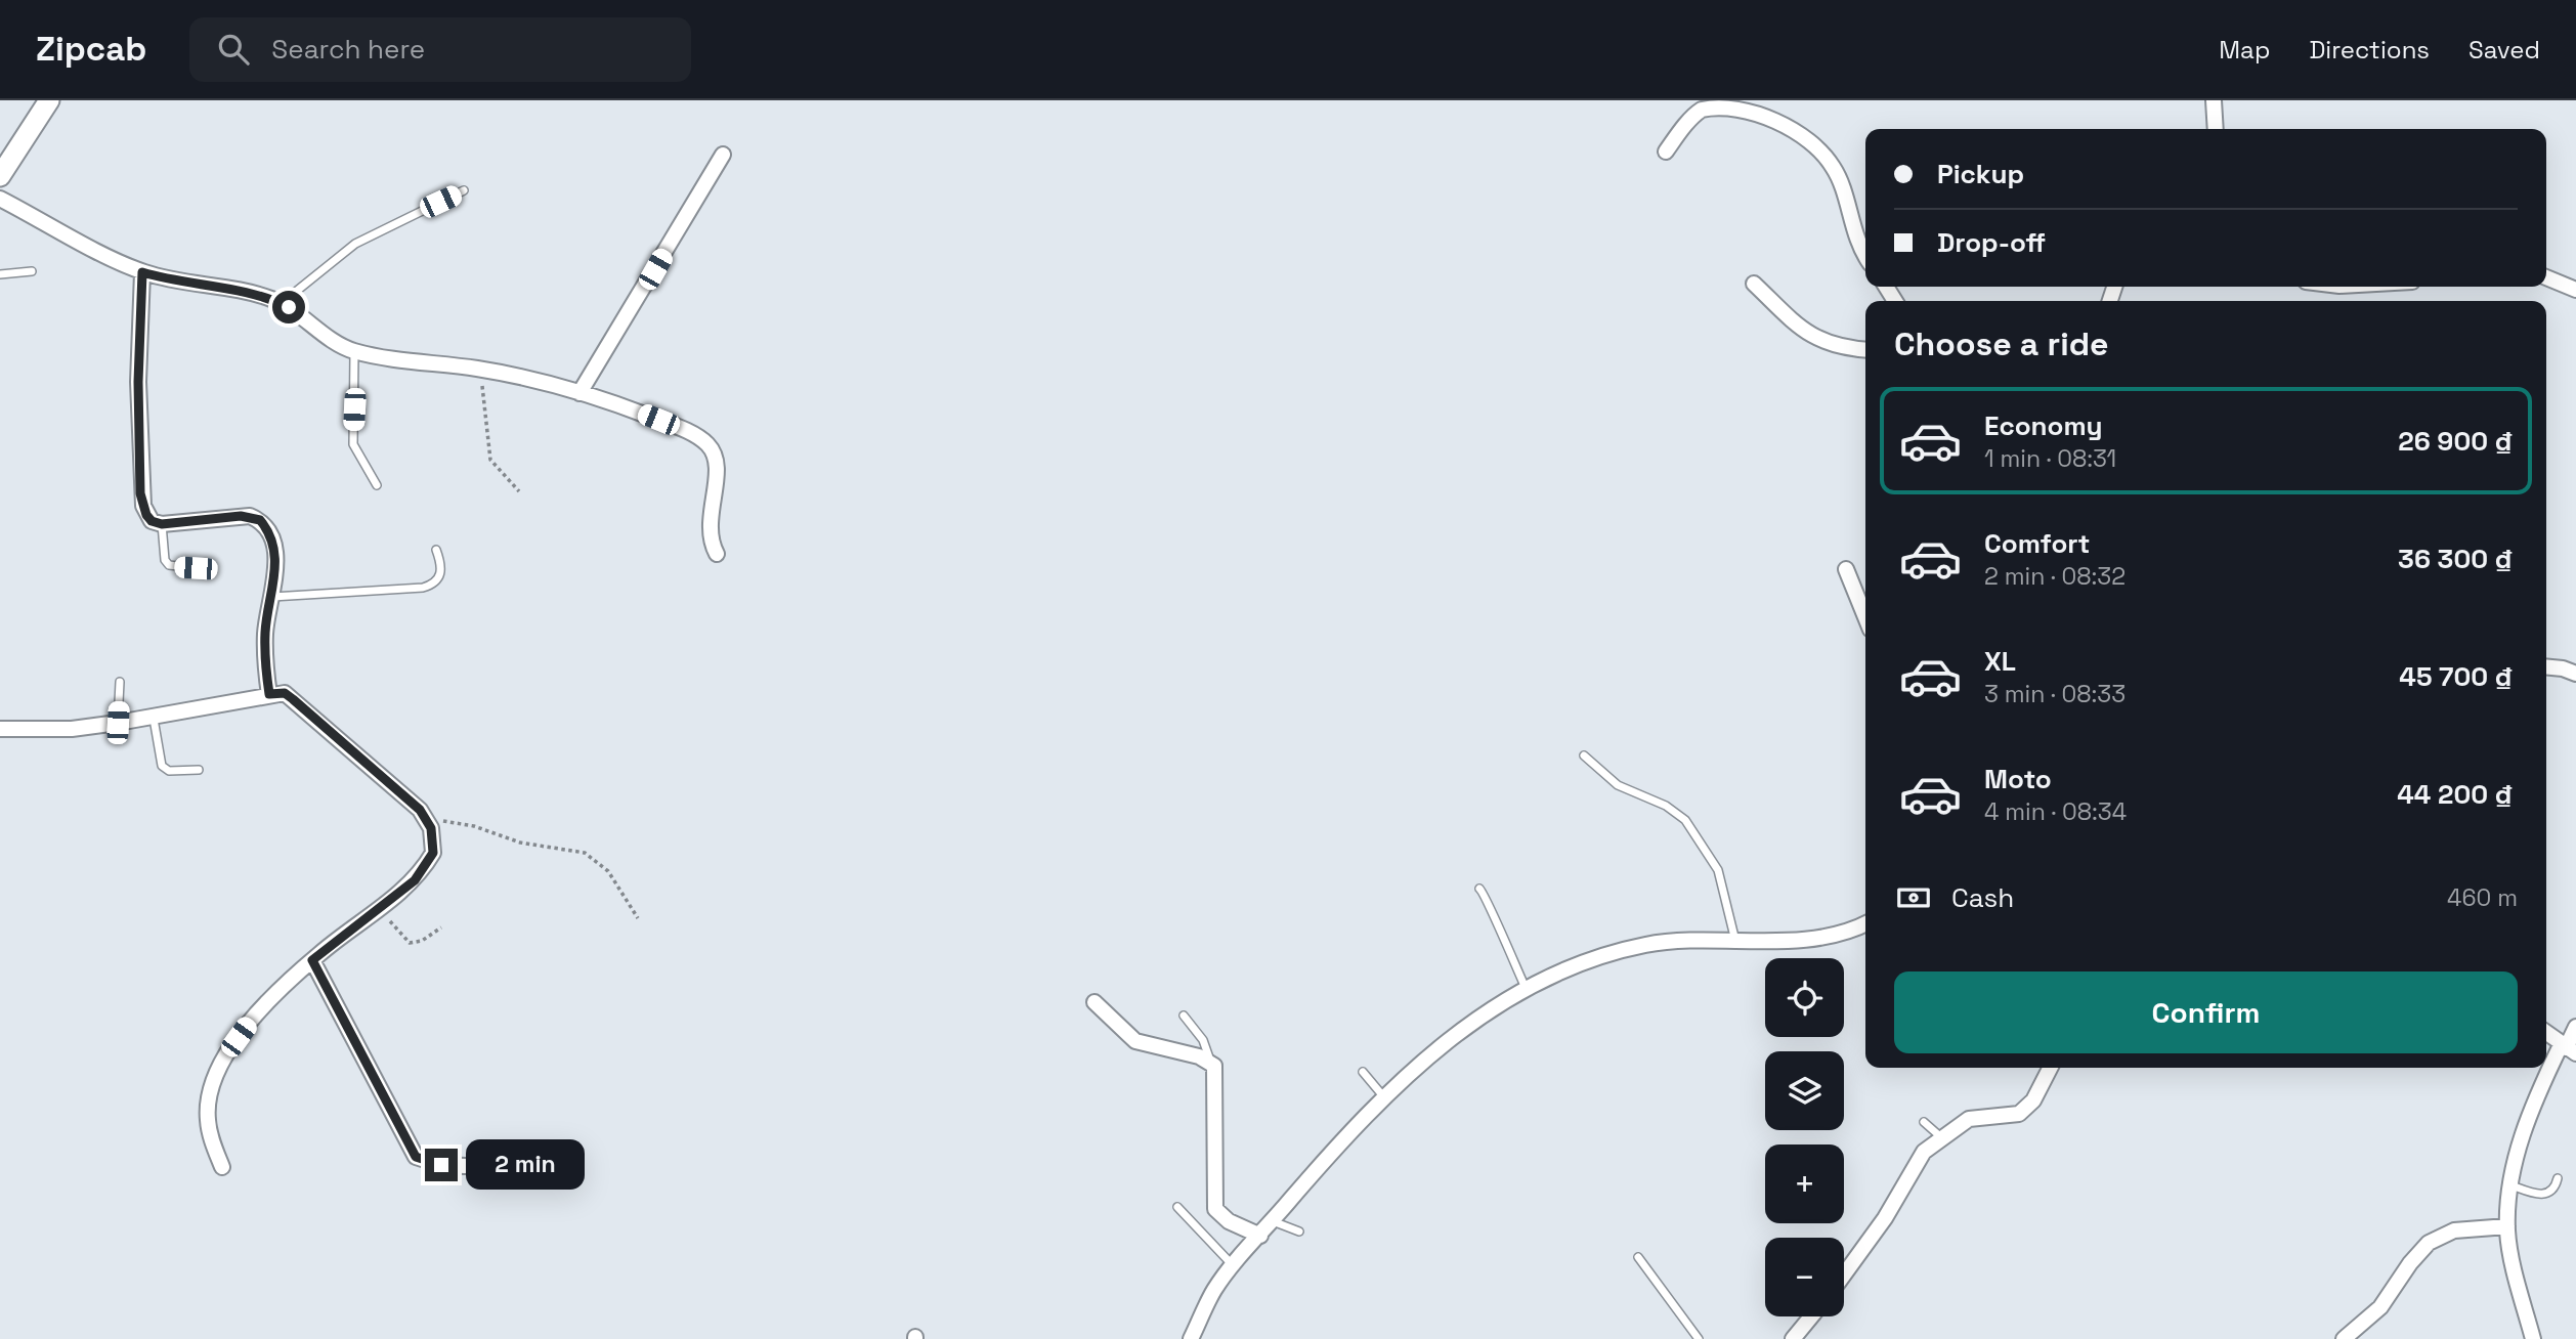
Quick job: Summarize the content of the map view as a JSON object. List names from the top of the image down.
{
  "page": {
    "header": "Zipcab",
    "search": "Search here",
    "nav": ["Map", "Directions", "Saved"],
    "banner": ["Pickup", "Drop-off"],
    "heading": "Choose a ride",
    "list": [
      {
        "name": "Economy",
        "note": "1 min · 08:31",
        "value": "26 900 ₫"
      },
      {
        "name": "Comfort",
        "note": "2 min · 08:32",
        "value": "36 300 ₫"
      },
      {
        "name": "XL",
        "note": "3 min · 08:33",
        "value": "45 700 ₫"
      },
      {
        "name": "Moto",
        "note": "4 min · 08:34",
        "value": "44 200 ₫"
      }
    ],
    "pay": ["Cash", "460 m"],
    "buttons": "Confirm",
    "map_buttons": ["+", "−"],
    "bubble": "2 min"
  }
}
